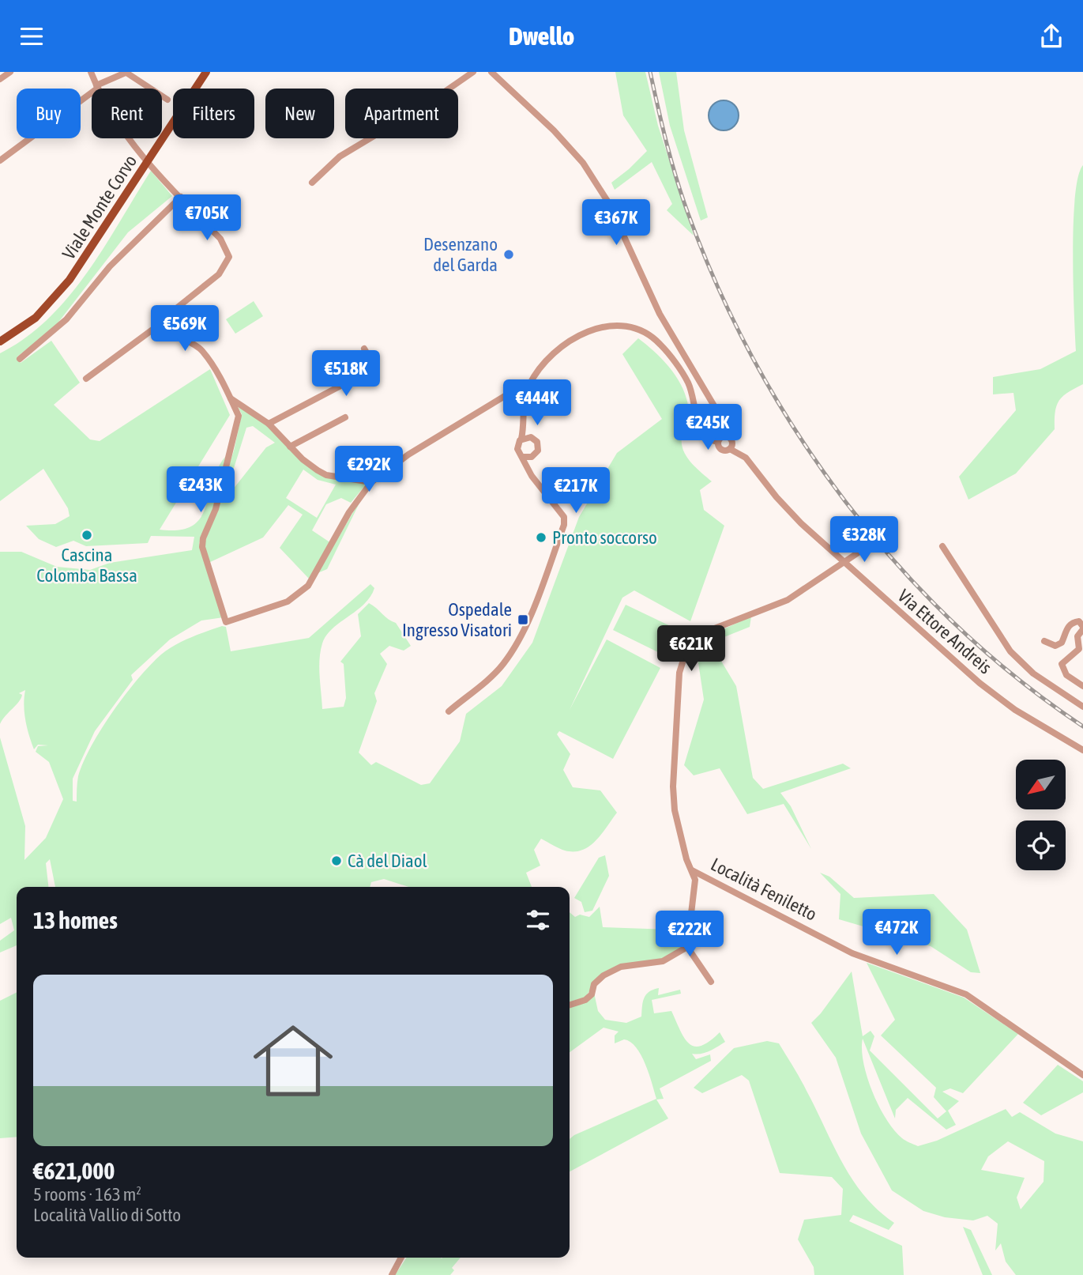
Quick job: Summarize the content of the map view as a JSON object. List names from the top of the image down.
{
  "streets": {
    "main road": ["Viale Monte Corvo"],
    "street": ["Via Ettore Andreis", "Località Feniletto"]
  },
  "places": {
    "other": [
      "Desenzano del Garda",
      "Cascina Colomba Bassa",
      "Pronto soccorso",
      "Cà del Diaol"
    ],
    "transit": ["Ospedale Ingresso Visatori"]
  },
  "north": "bottom left",
  "page": {
    "header": "Dwello",
    "chip": [
      "Buy",
      "Rent",
      "Filters",
      "New",
      "Apartment"
    ],
    "price": [
      "€705K",
      "€367K",
      "€569K",
      "€518K",
      "€444K",
      "€245K",
      "€292K",
      "€243K",
      "€217K",
      "€328K",
      "€621K",
      "€472K",
      "€222K"
    ],
    "heading": "13 homes",
    "list": [
      {
        "name": "€621,000",
        "note": "5 rooms · 163 m² · Località Vallio di Sotto"
      }
    ]
  }
}
